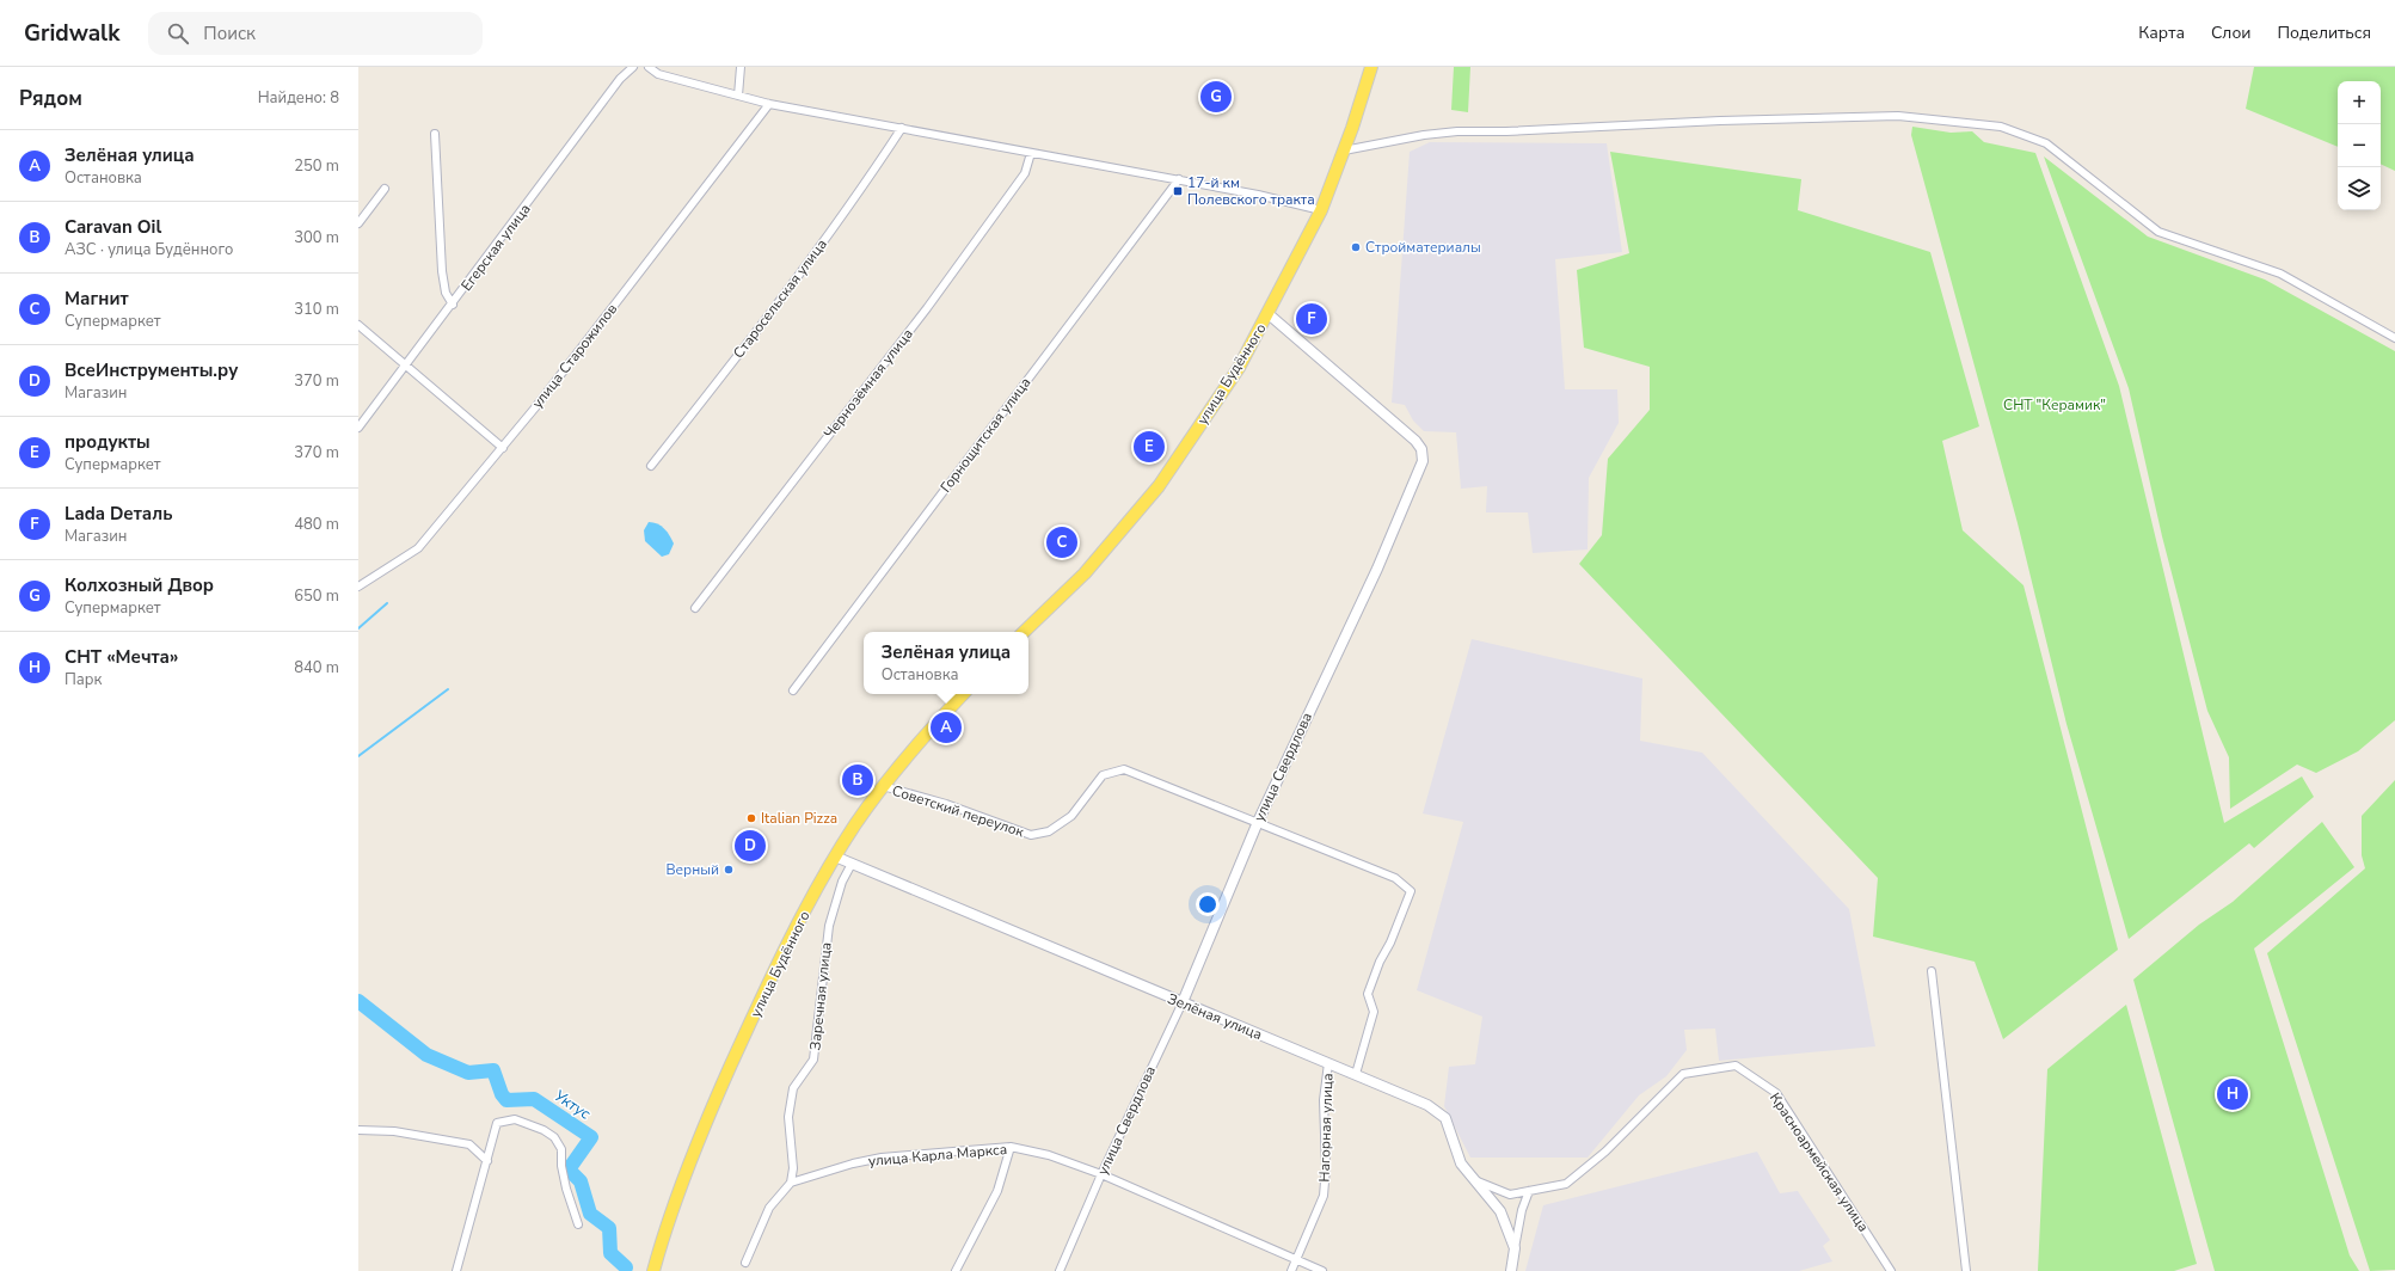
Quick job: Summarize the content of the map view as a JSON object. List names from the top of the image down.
{
  "streets": {
    "main road": ["улица Будённого"],
    "street": [
      "Егерская улица",
      "Старосельская улица",
      "улица Старожилов",
      "Чернозёмная улица",
      "Горнощитская улица",
      "улица Свердлова",
      "Советский переулок",
      "Заречная улица",
      "Зелёная улица",
      "Нагорная улица",
      "улица Карла Маркса",
      "Красноармейская улица"
    ]
  },
  "crossings": [
    ["улица Будённого", "улица Свердлова"],
    ["улица Будённого", "Советский переулок"],
    ["улица Будённого", "Зелёная улица"],
    ["улица Свердлова", "Советский переулок"],
    ["улица Свердлова", "Зелёная улица"],
    ["улица Свердлова", "улица Карла Маркса"],
    ["Советский переулок", "Зелёная улица"],
    ["Заречная улица", "Зелёная улица"],
    ["Заречная улица", "улица Карла Маркса"],
    ["Зелёная улица", "Нагорная улица"],
    ["Нагорная улица", "улица Карла Маркса"]
  ],
  "water": ["Уктус"],
  "parks": ["СНТ \"Керамик\""],
  "places": {
    "transit": ["17-й км Полевского тракта"],
    "other": ["Стройматериалы", "Italian Pizza", "Верный"]
  },
  "page": {
    "header": "Gridwalk",
    "search": "Поиск",
    "nav": ["Карта", "Слои", "Поделиться"],
    "heading": ["Рядом", "Найдено: 8"],
    "pins": [
      "G",
      "F",
      "E",
      "C",
      "A",
      "B",
      "D",
      "H"
    ],
    "map_buttons": ["+", "−"],
    "list": [
      {
        "mark": "A",
        "name": "Зелёная улица",
        "note": "Остановка",
        "value": "250 m"
      },
      {
        "mark": "B",
        "name": "Caravan Oil",
        "note": "АЗС · улица Будённого",
        "value": "300 m"
      },
      {
        "mark": "C",
        "name": "Магнит",
        "note": "Супермаркет",
        "value": "310 m"
      },
      {
        "mark": "D",
        "name": "ВсеИнструменты.ру",
        "note": "Магазин",
        "value": "370 m"
      },
      {
        "mark": "E",
        "name": "продукты",
        "note": "Супермаркет",
        "value": "370 m"
      },
      {
        "mark": "F",
        "name": "Lada Dеталь",
        "note": "Магазин",
        "value": "480 m"
      },
      {
        "mark": "G",
        "name": "Колхозный Двор",
        "note": "Супермаркет",
        "value": "650 m"
      },
      {
        "mark": "H",
        "name": "СНТ «Мечта»",
        "note": "Парк",
        "value": "840 m"
      }
    ],
    "popup": ["Зелёная улица", "Остановка"]
  }
}
